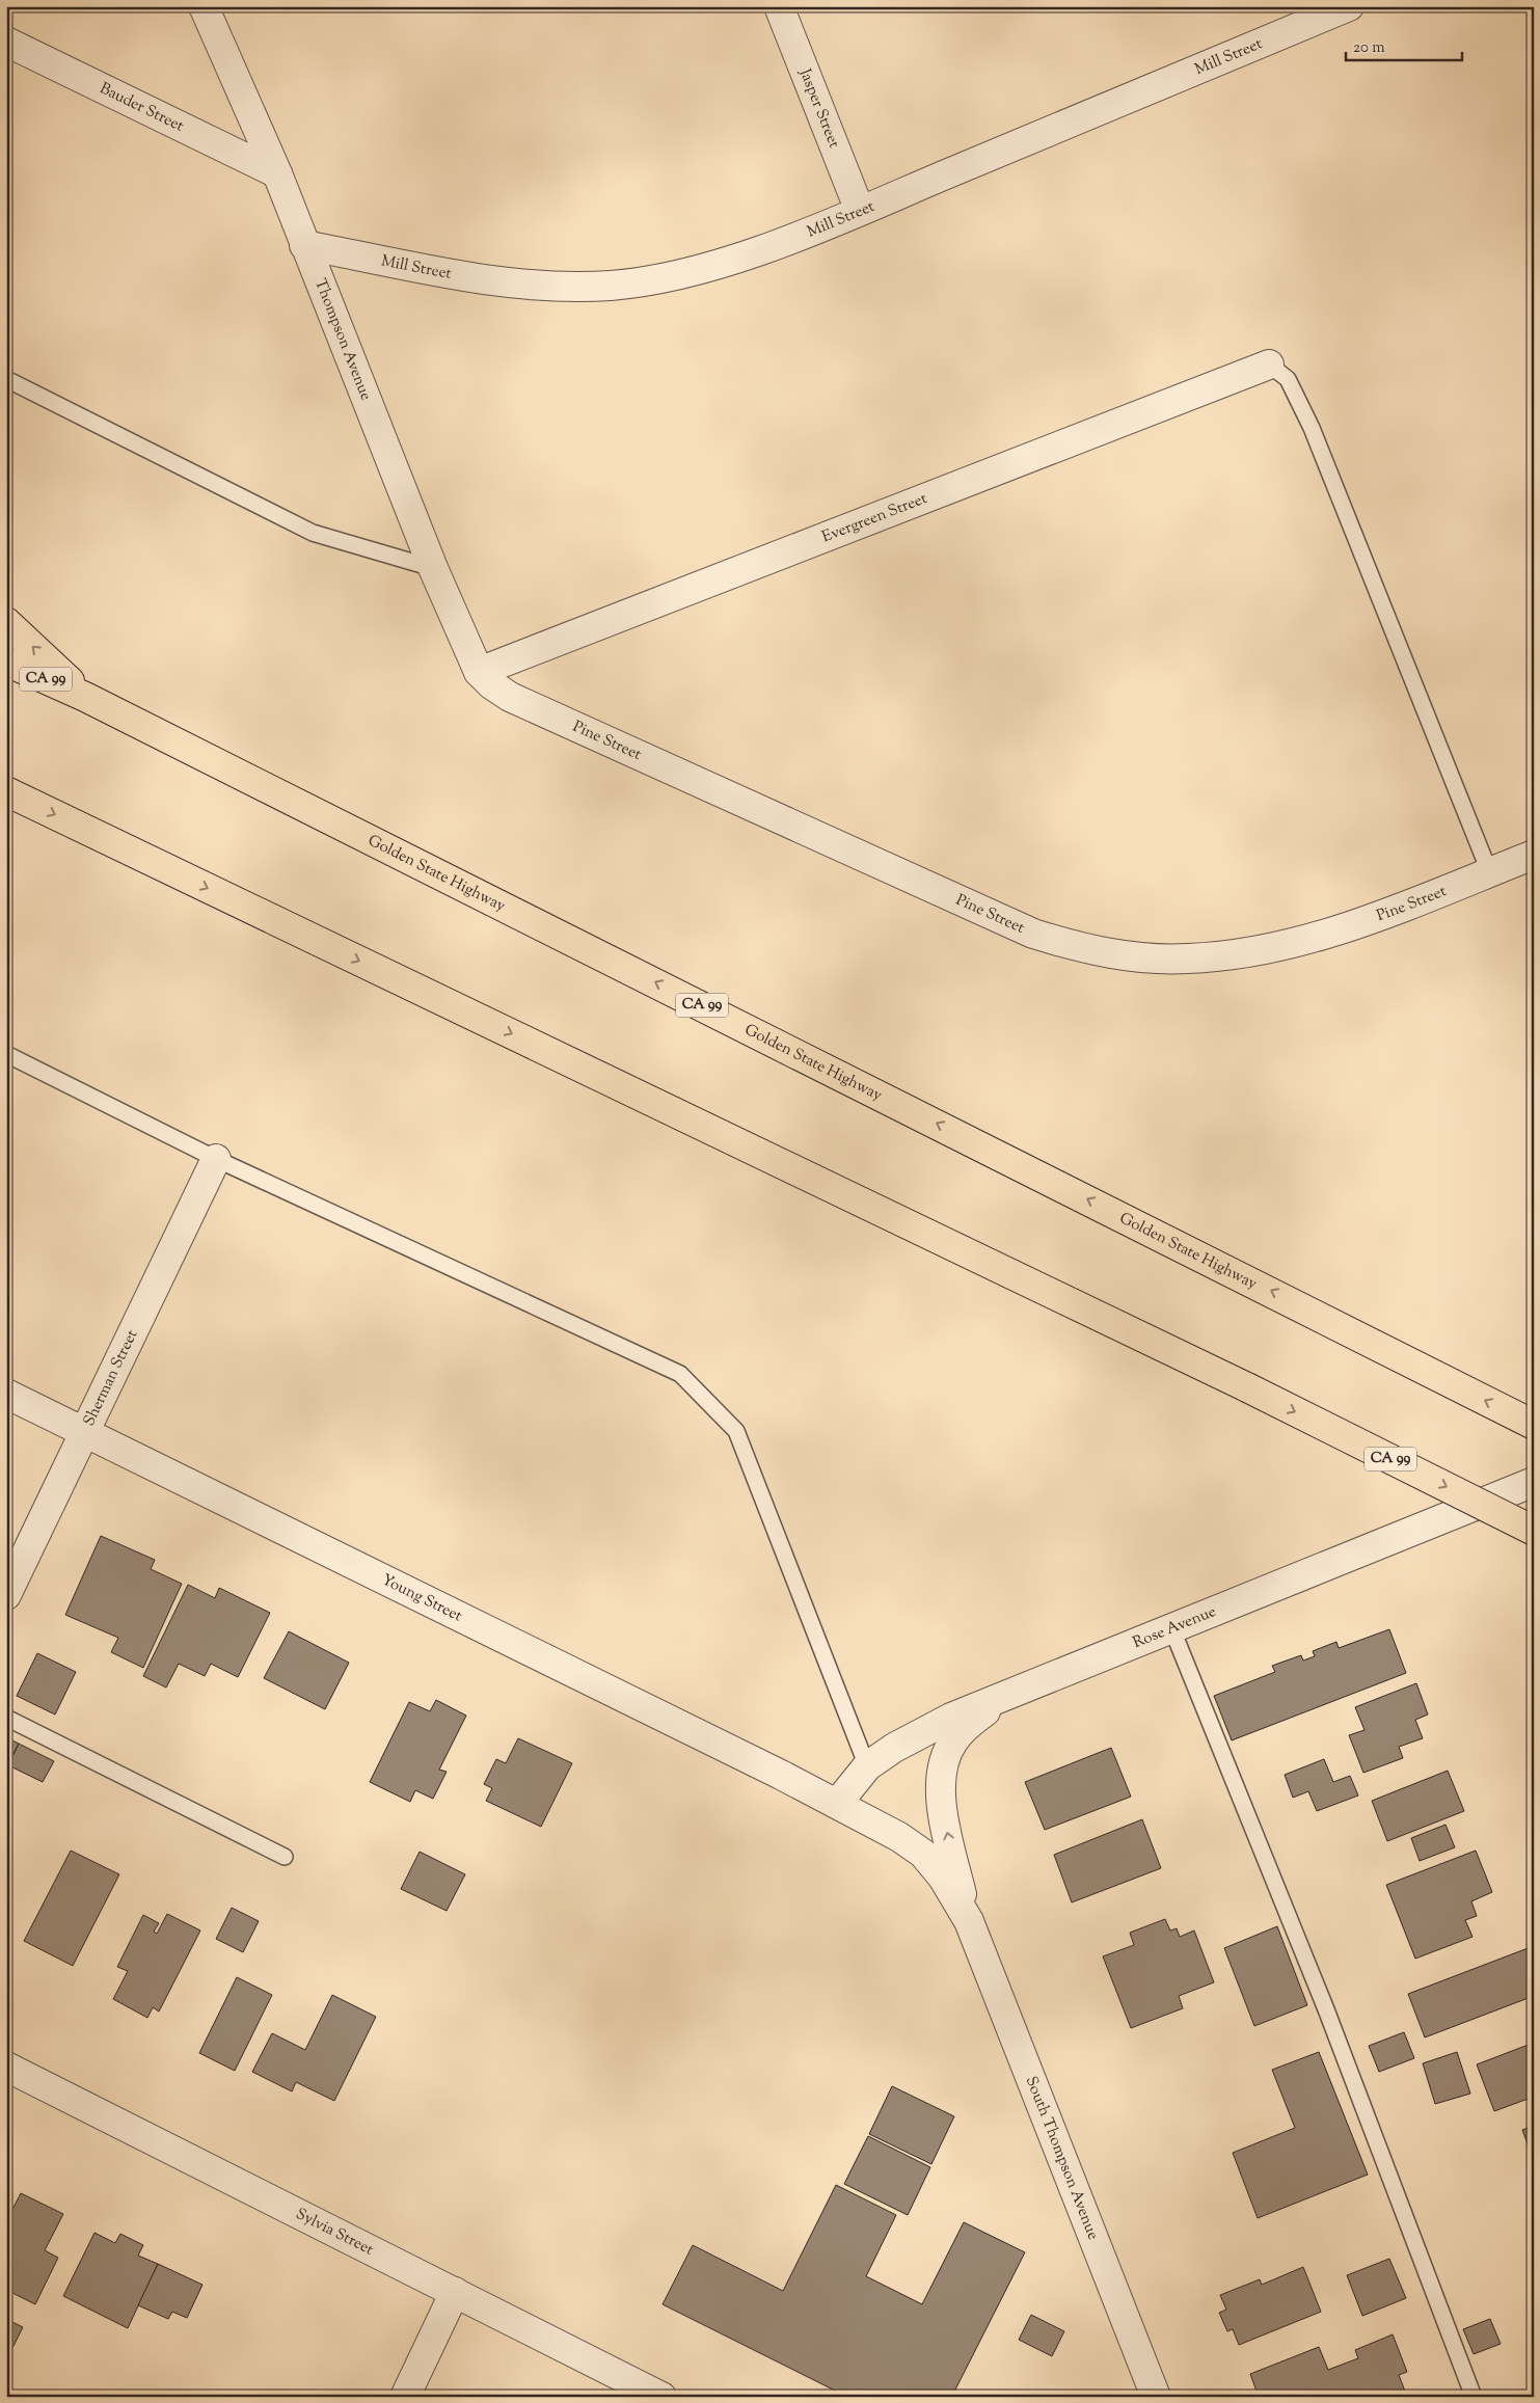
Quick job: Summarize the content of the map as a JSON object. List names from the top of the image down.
{
  "streets": {
    "highway": ["CA 99", "Golden State Highway"],
    "street": [
      "Mill Street",
      "Bauder Street",
      "Jasper Street",
      "Thompson Avenue",
      "Evergreen Street",
      "Pine Street",
      "Sherman Street",
      "Young Street",
      "Rose Avenue",
      "South Thompson Avenue",
      "Sylvia Street"
    ]
  },
  "crossings": [
    ["Mill Street", "Jasper Street"],
    ["Mill Street", "Thompson Avenue"],
    ["Bauder Street", "Thompson Avenue"],
    ["Thompson Avenue", "Evergreen Street"],
    ["Thompson Avenue", "Pine Street"],
    ["Evergreen Street", "Pine Street"],
    ["Sherman Street", "Young Street"],
    ["Young Street", "Rose Avenue"],
    ["Young Street", "South Thompson Avenue"],
    ["Rose Avenue", "South Thompson Avenue"]
  ],
  "scale_bar": "20 m"
}
